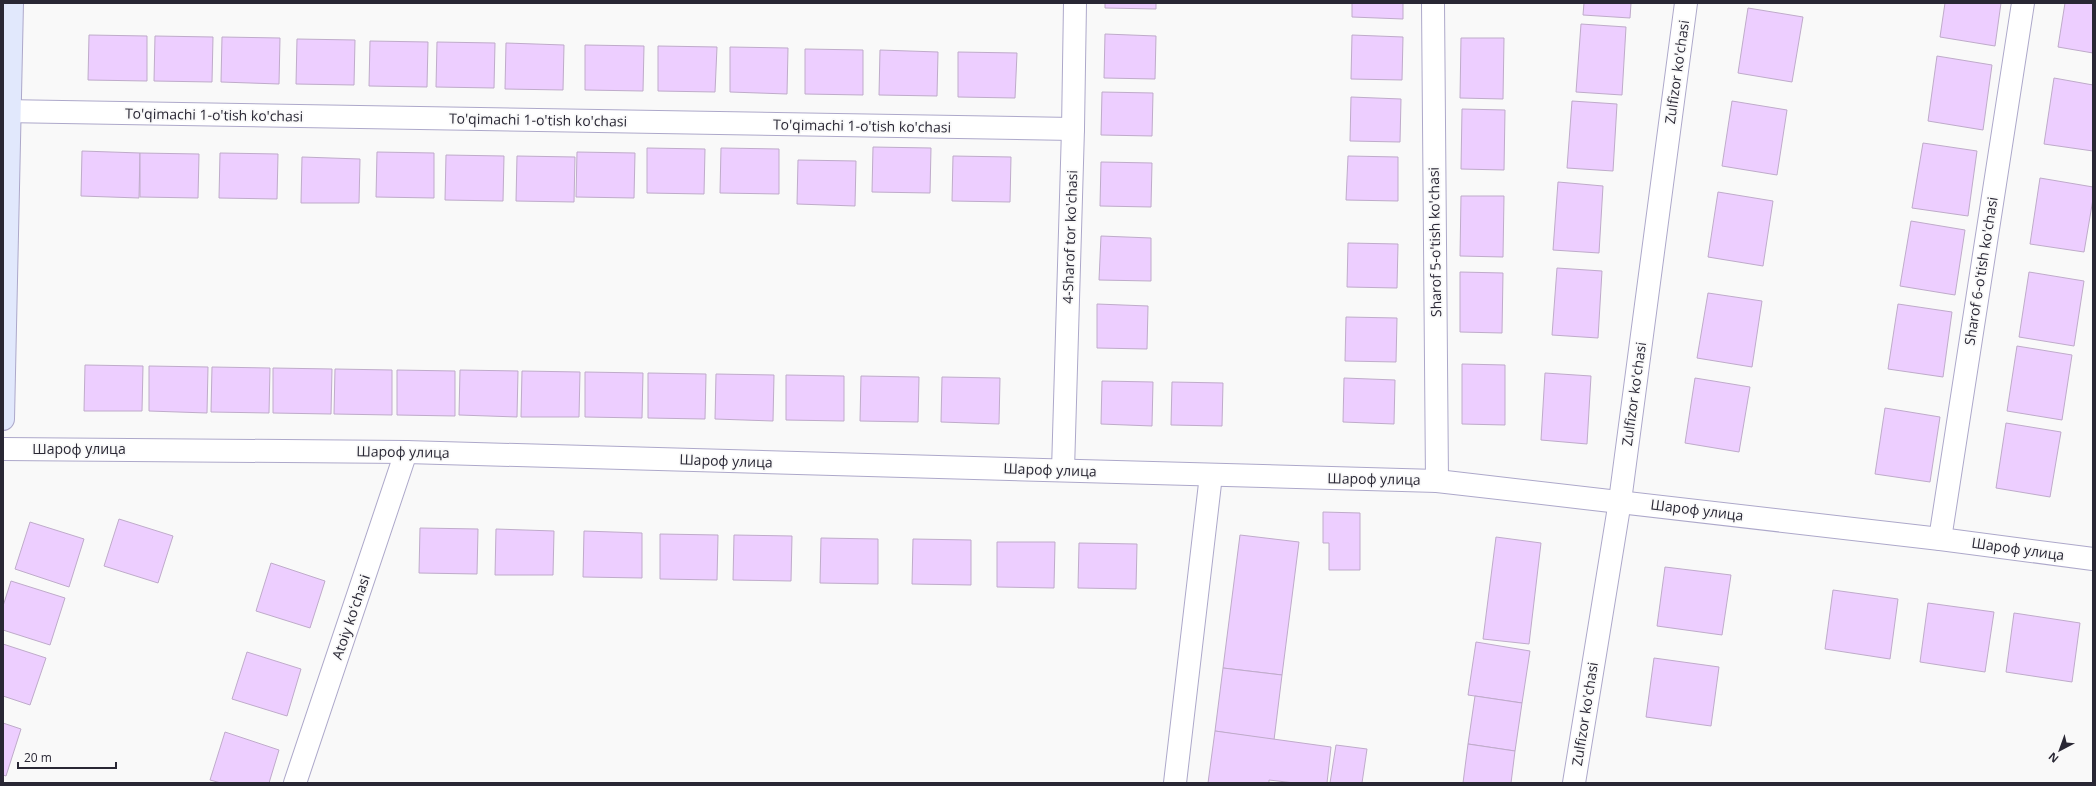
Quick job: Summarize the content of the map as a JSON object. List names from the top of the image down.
{
  "streets": {
    "street": [
      "Zulfizor ko'chasi",
      "To'qimachi 1-o'tish ko'chasi",
      "4-Sharof tor ko'chasi",
      "Sharof 5-o'tish ko'chasi",
      "Sharof 6-o'tish ko'chasi",
      "Шароф улица",
      "Atoiy koʻchasi"
    ]
  },
  "crossings": [
    ["Zulfizor ko'chasi", "Шароф улица"],
    ["To'qimachi 1-o'tish ko'chasi", "4-Sharof tor ko'chasi"],
    ["4-Sharof tor ko'chasi", "Шароф улица"],
    ["Sharof 5-o'tish ko'chasi", "Шароф улица"],
    ["Sharof 6-o'tish ko'chasi", "Шароф улица"],
    ["Шароф улица", "Atoiy koʻchasi"]
  ],
  "scale_bar": "20 m",
  "north": "bottom left"
}
